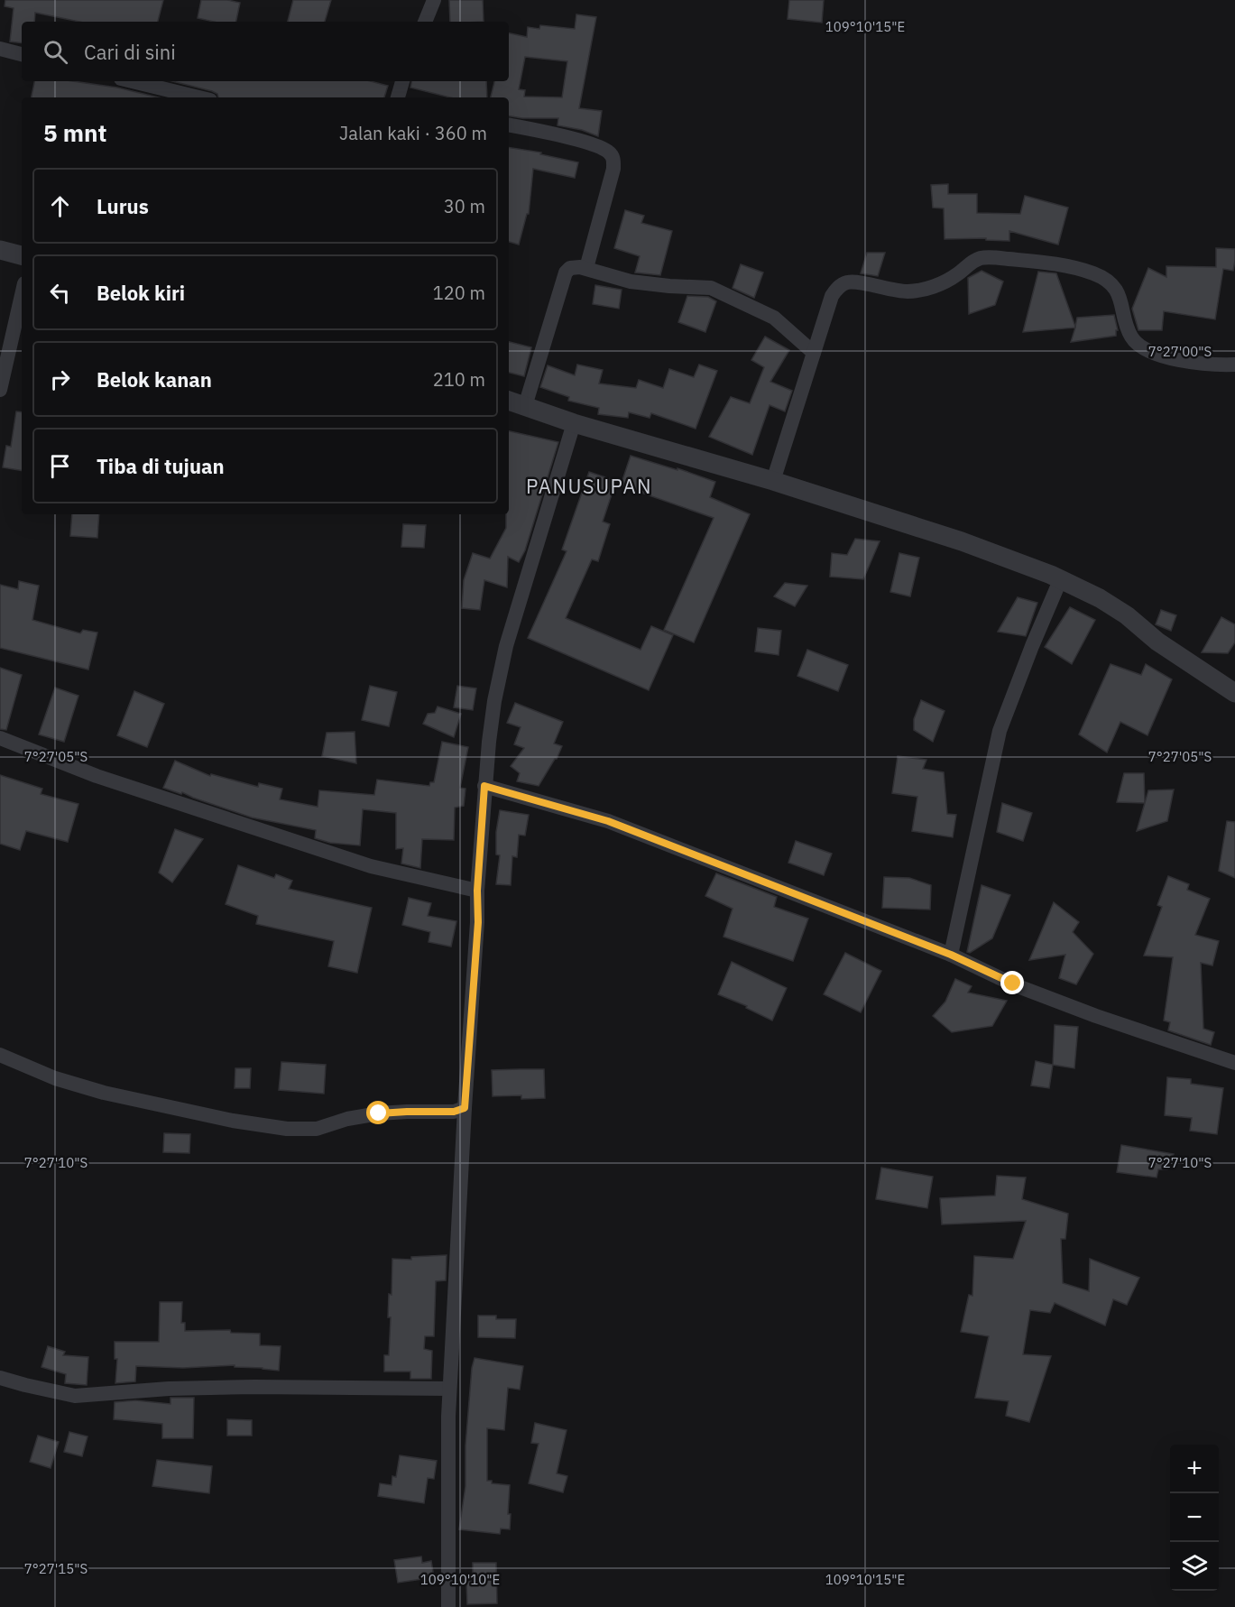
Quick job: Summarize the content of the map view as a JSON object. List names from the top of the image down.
{
  "districts": ["PANUSUPAN"],
  "page": {
    "search": "Cari di sini",
    "heading": ["5 mnt", "Jalan kaki · 360 m"],
    "list": [
      ["Lurus", "30 m"],
      ["Belok kiri", "120 m"],
      ["Belok kanan", "210 m"],
      "Tiba di tujuan"
    ],
    "map_buttons": ["+", "−"]
  },
  "coordinates": [
    "109°10'15\"E",
    "7°27'00\"S",
    "7°27'05\"S",
    "7°27'10\"S",
    "7°27'15\"S",
    "109°10'10\"E"
  ]
}
